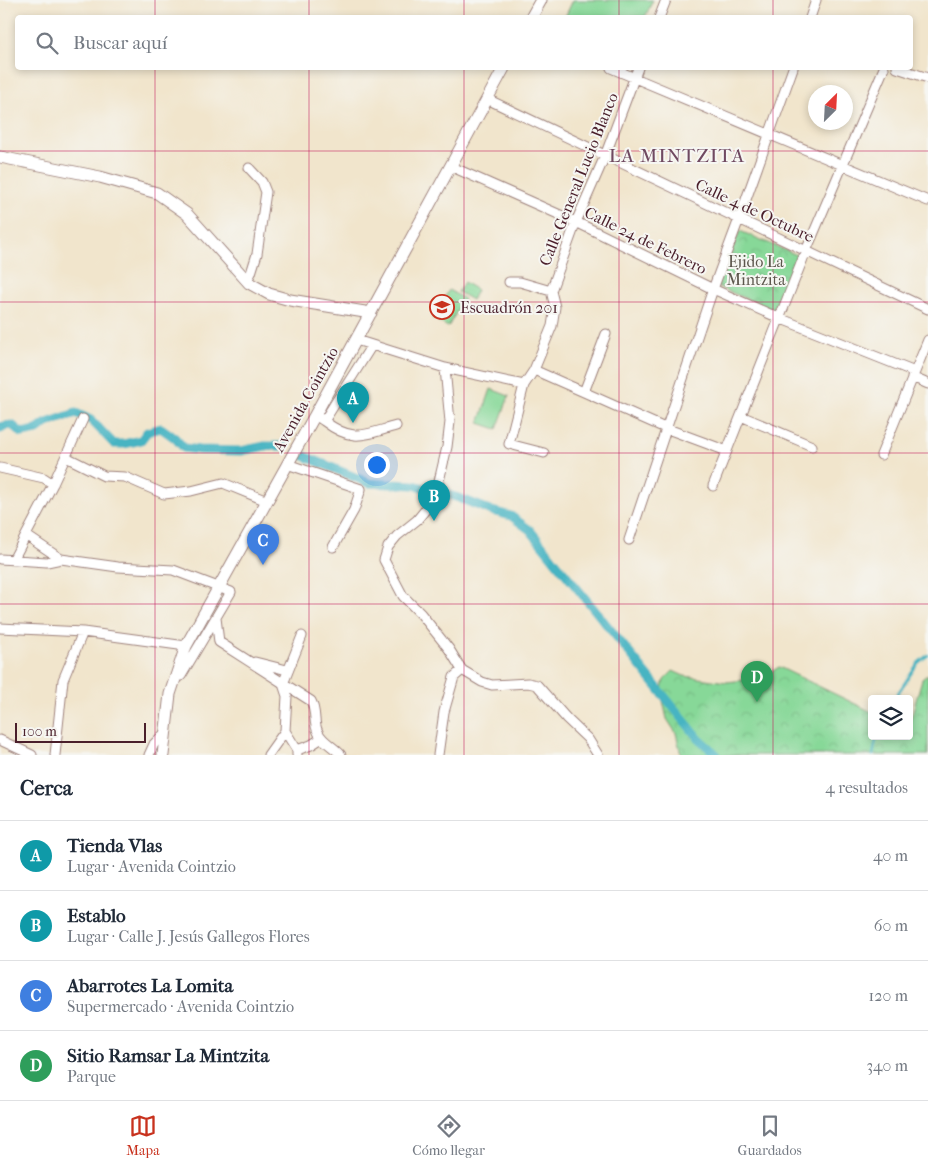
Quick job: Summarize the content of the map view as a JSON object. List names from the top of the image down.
{
  "streets": {
    "main road": ["Avenida Cointzio"],
    "street": ["Calle General Lucio Blanco", "Calle 4 de Octubre", "Calle 24 de Febrero"]
  },
  "crossings": [
    ["Calle General Lucio Blanco", "Calle 4 de Octubre"],
    ["Calle General Lucio Blanco", "Calle 24 de Febrero"],
    ["Calle 4 de Octubre", "Avenida Cointzio"],
    ["Calle 24 de Febrero", "Avenida Cointzio"]
  ],
  "districts": ["LA MINTZITA"],
  "parks": ["Ejido La Mintzita"],
  "places": {
    "school or university": ["Escuadrón 201"]
  },
  "scale_bar": "100 m",
  "north": "top right",
  "page": {
    "search": "Buscar aquí",
    "pins": [
      "A",
      "B",
      "C",
      "D"
    ],
    "scale": "100 m",
    "heading": ["Cerca", "4 resultados"],
    "list": [
      {
        "mark": "A",
        "name": "Tienda Vlas",
        "note": "Lugar · Avenida Cointzio",
        "value": "40 m"
      },
      {
        "mark": "B",
        "name": "Establo",
        "note": "Lugar · Calle J. Jesús Gallegos Flores",
        "value": "60 m"
      },
      {
        "mark": "C",
        "name": "Abarrotes La Lomita",
        "note": "Supermercado · Avenida Cointzio",
        "value": "120 m"
      },
      {
        "mark": "D",
        "name": "Sitio Ramsar La Mintzita",
        "note": "Parque",
        "value": "340 m"
      }
    ],
    "nav": ["Mapa", "Cómo llegar", "Guardados"]
  }
}
